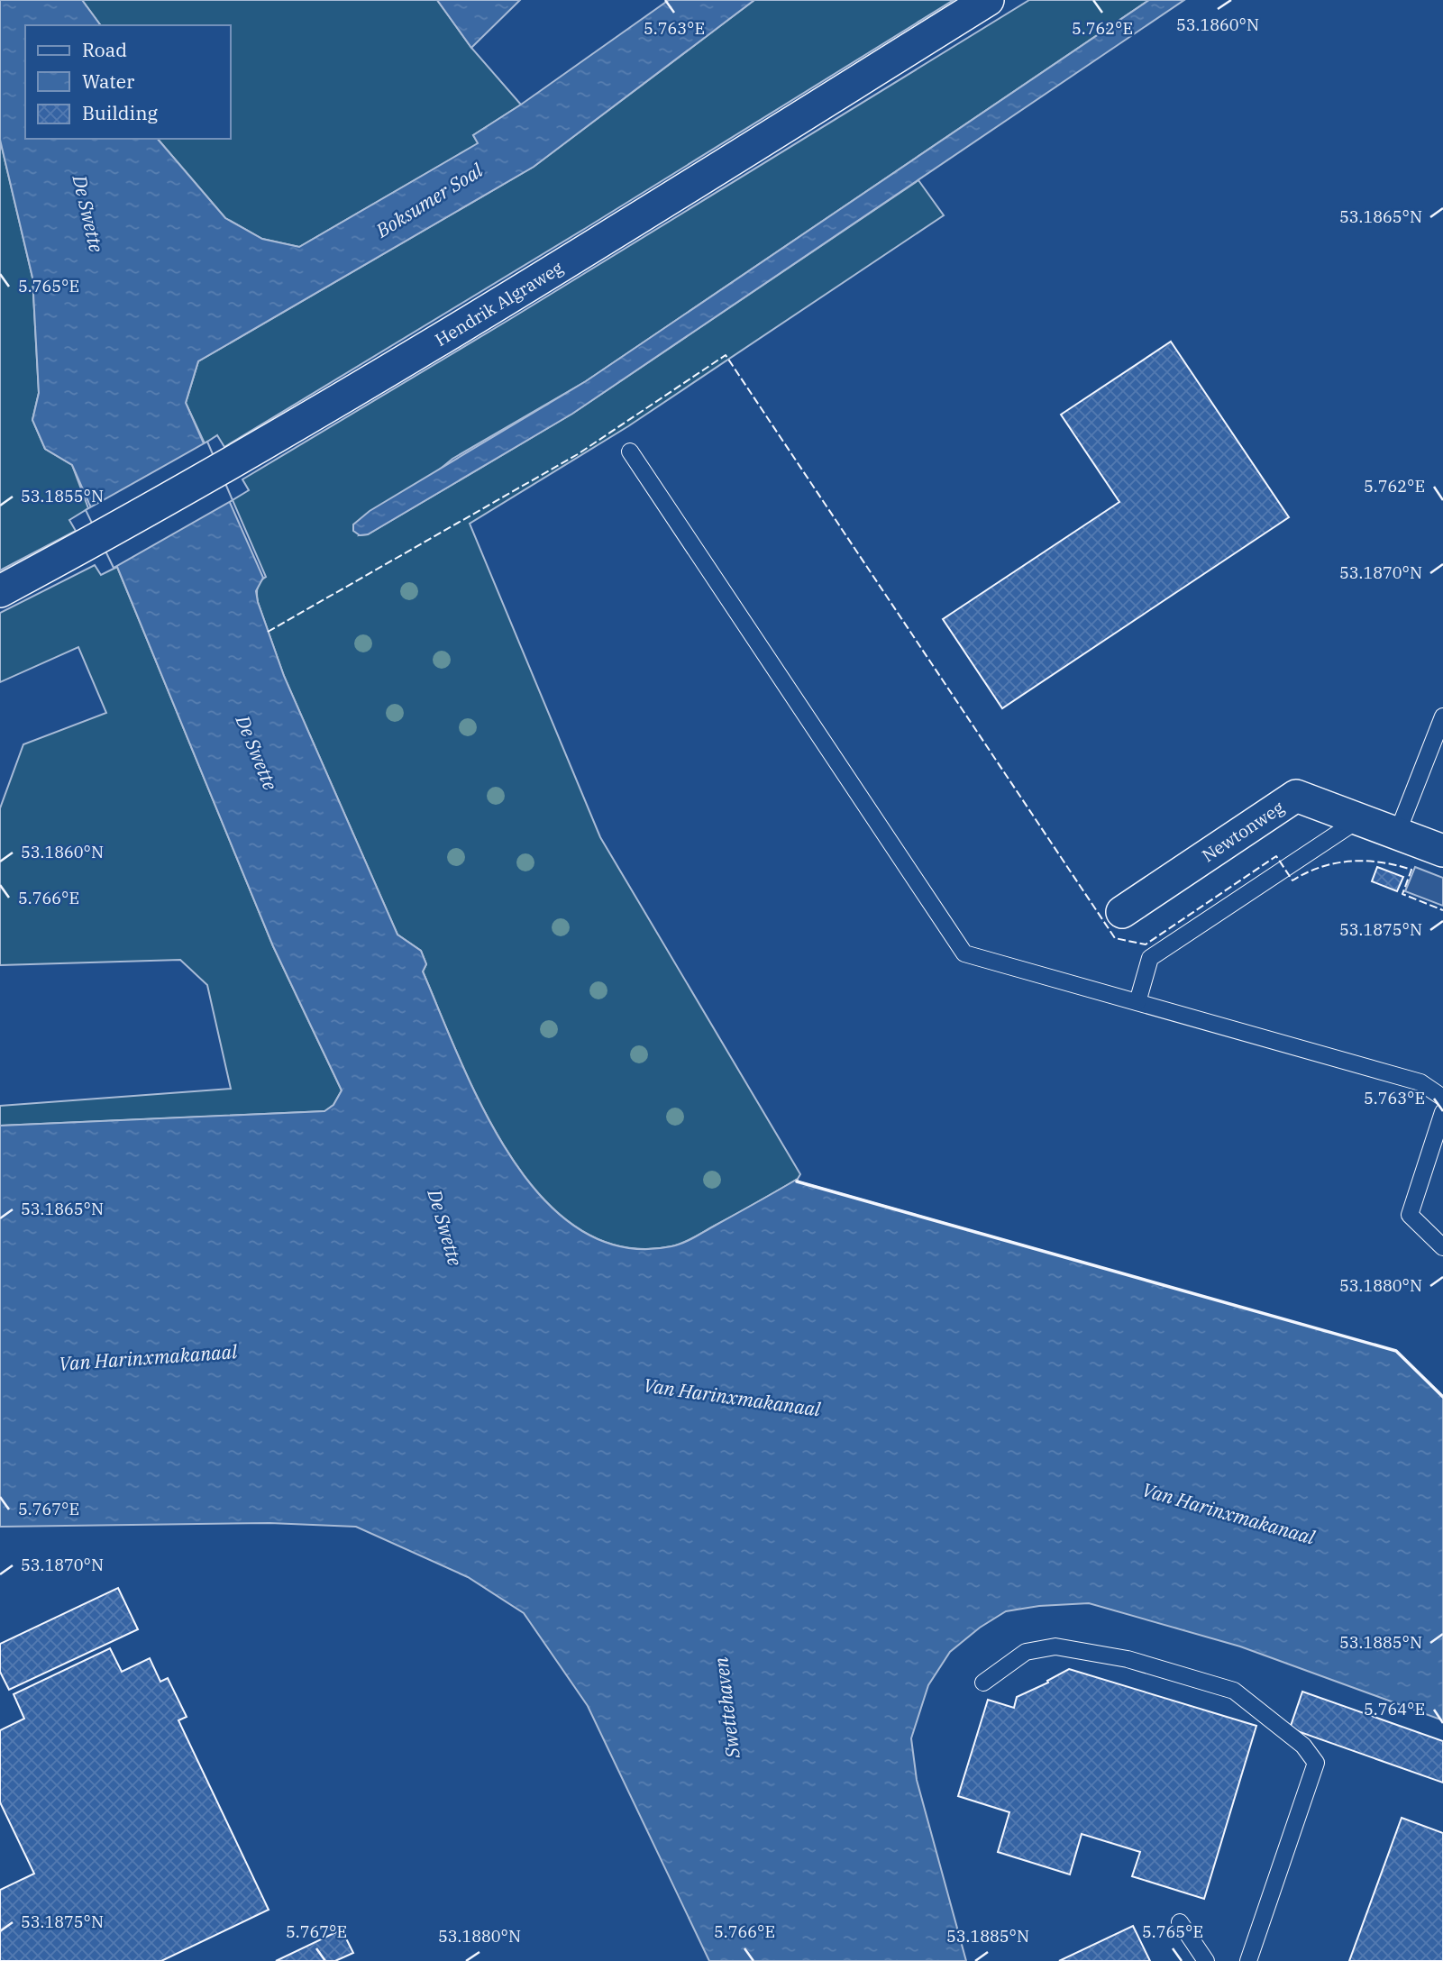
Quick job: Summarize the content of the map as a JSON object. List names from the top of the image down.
{
  "streets": {
    "street": ["Hendrik Algraweg", "Newtonweg"]
  },
  "water": [
    "Boksumer Soal",
    "De Swette",
    "Van Harinxmakanaal",
    "Swettehaven"
  ],
  "legend": ["Road", "Water", "Building"],
  "coordinates": [
    "53.1860°N",
    "5.763°E",
    "5.762°E",
    "53.1865°N",
    "5.765°E",
    "53.1855°N",
    "53.1870°N",
    "5.766°E",
    "53.1875°N",
    "53.1880°N",
    "5.767°E",
    "53.1885°N",
    "5.764°E"
  ]
}
